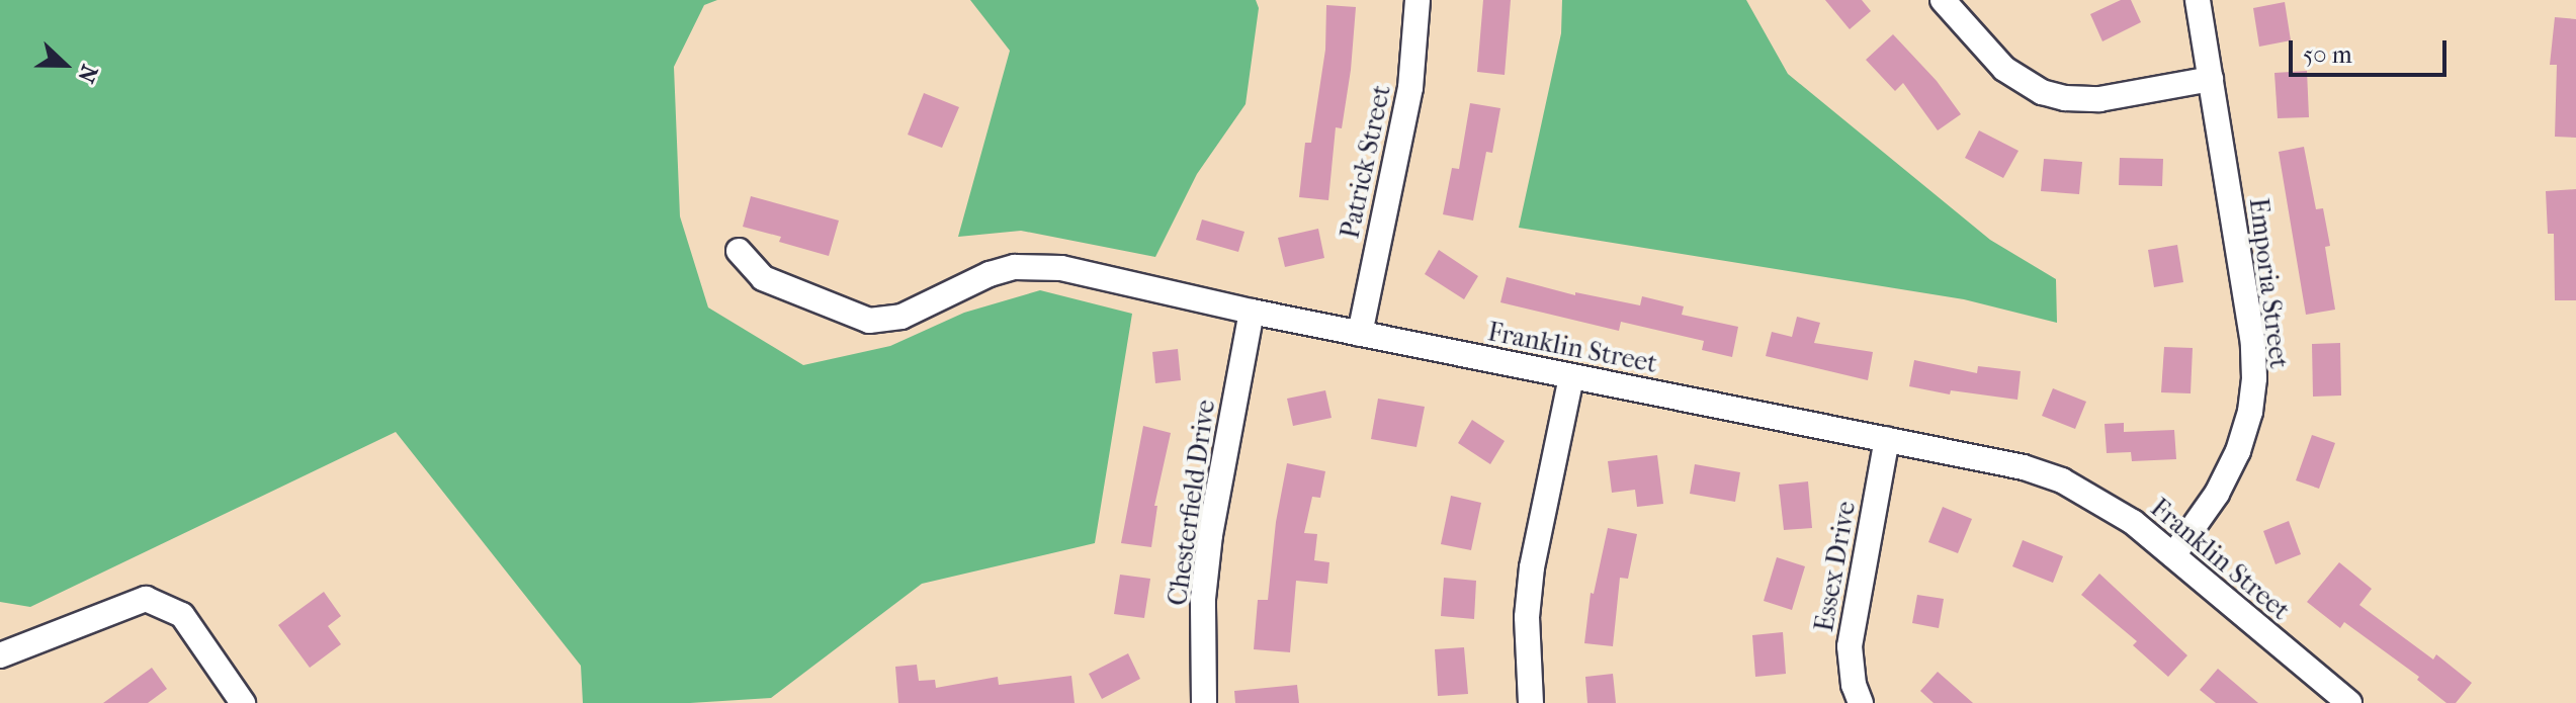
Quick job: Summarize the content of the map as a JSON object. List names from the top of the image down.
{
  "streets": {
    "street": [
      "Patrick Street",
      "Emporia Street",
      "Franklin Street",
      "Chesterfield Drive",
      "Essex Drive"
    ]
  },
  "crossings": [
    ["Patrick Street", "Franklin Street"],
    ["Emporia Street", "Franklin Street"],
    ["Franklin Street", "Chesterfield Drive"],
    ["Franklin Street", "Essex Drive"]
  ],
  "scale_bar": "50 m",
  "north": "right"
}
